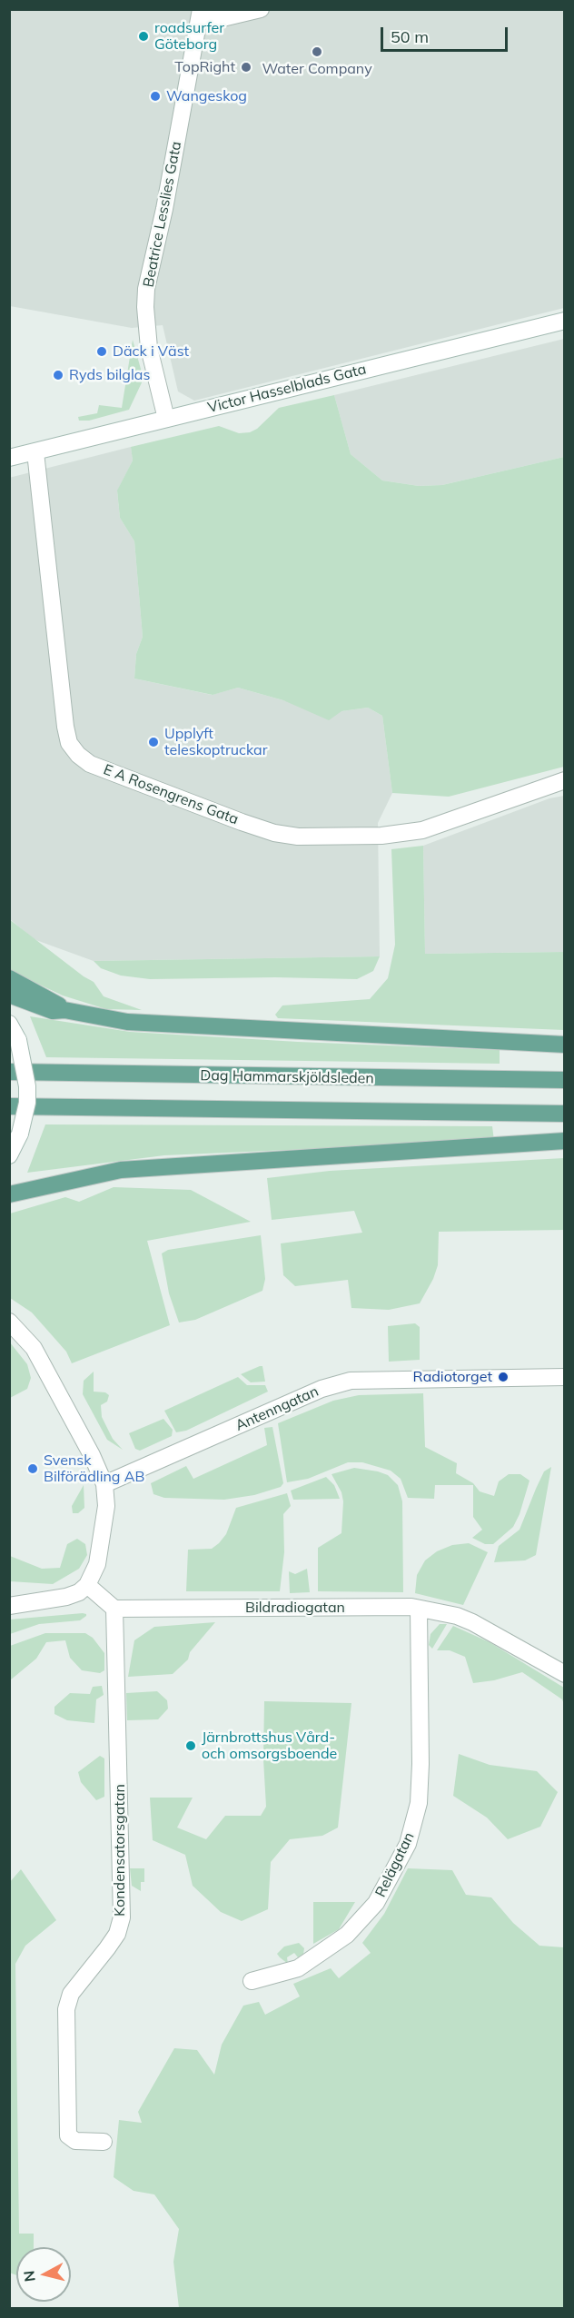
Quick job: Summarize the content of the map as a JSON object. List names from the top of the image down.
{
  "streets": {
    "main road": ["Dag Hammarskjöldsleden"],
    "street": [
      "Beatrice Lesslies Gata",
      "Victor Hasselblads Gata",
      "E A Rosengrens Gata",
      "Antenngatan",
      "Bildradiogatan",
      "Kondensatorsgatan",
      "Relägatan"
    ]
  },
  "crossings": [
    ["Beatrice Lesslies Gata", "Victor Hasselblads Gata"],
    ["Victor Hasselblads Gata", "E A Rosengrens Gata"],
    ["Bildradiogatan", "Kondensatorsgatan"],
    ["Bildradiogatan", "Relägatan"]
  ],
  "places": [
    "roadsurfer Göteborg",
    "Water Company",
    "TopRight",
    "Wangeskog",
    "Däck i Väst",
    "Ryds bilglas",
    "Upplyft teleskoptruckar",
    "Radiotorget",
    "Svensk Bilförädling AB",
    "Järnbrottshus Vård- och omsorgsboende"
  ],
  "scale_bar": "50 m",
  "north": "left"
}
